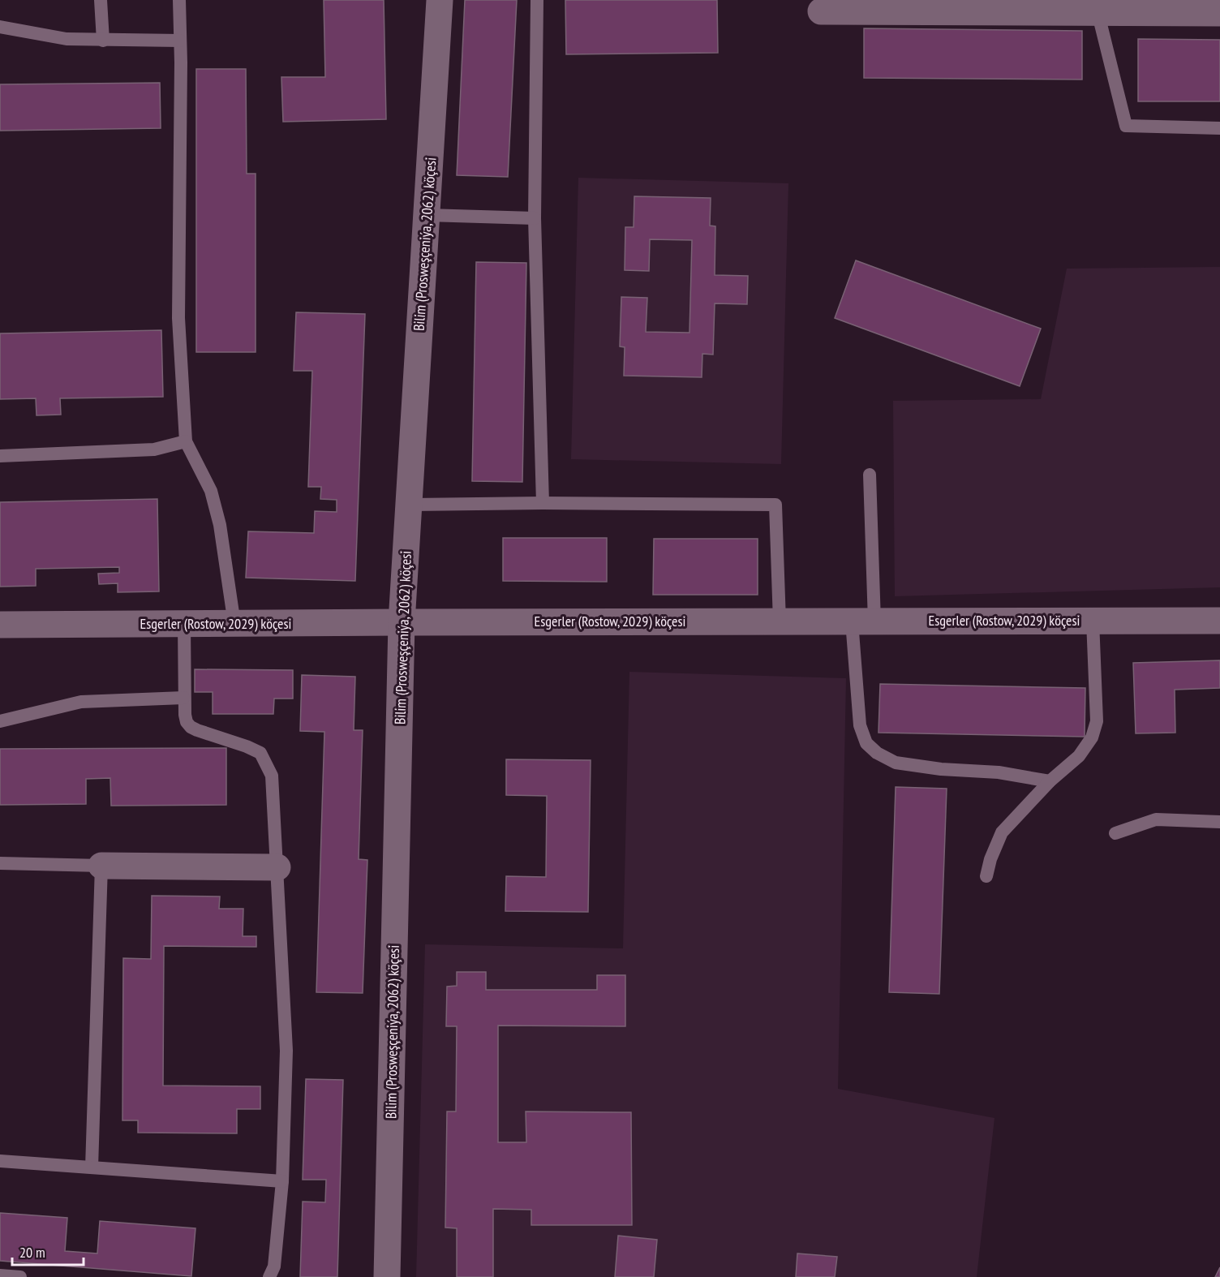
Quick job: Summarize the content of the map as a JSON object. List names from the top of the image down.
{
  "streets": {
    "street": ["Bilim (Prosweşçeniýa, 2062) köçesi", "Esgerler (Rostow, 2029) köçesi"]
  },
  "crossings": [
    ["Bilim (Prosweşçeniýa, 2062) köçesi", "Esgerler (Rostow, 2029) köçesi"]
  ],
  "scale_bar": "20 m"
}
